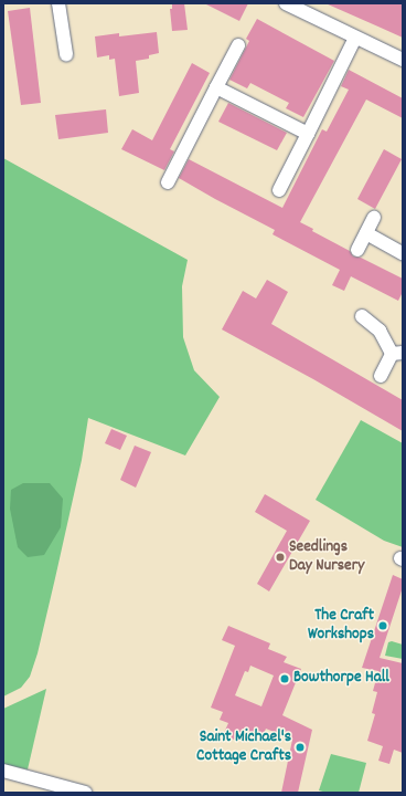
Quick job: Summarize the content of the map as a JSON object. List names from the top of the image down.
{
  "places": [
    "Seedlings Day Nursery",
    "The Craft Workshops",
    "Bowthorpe Hall",
    "Saint Michael's Cottage Crafts"
  ]
}
